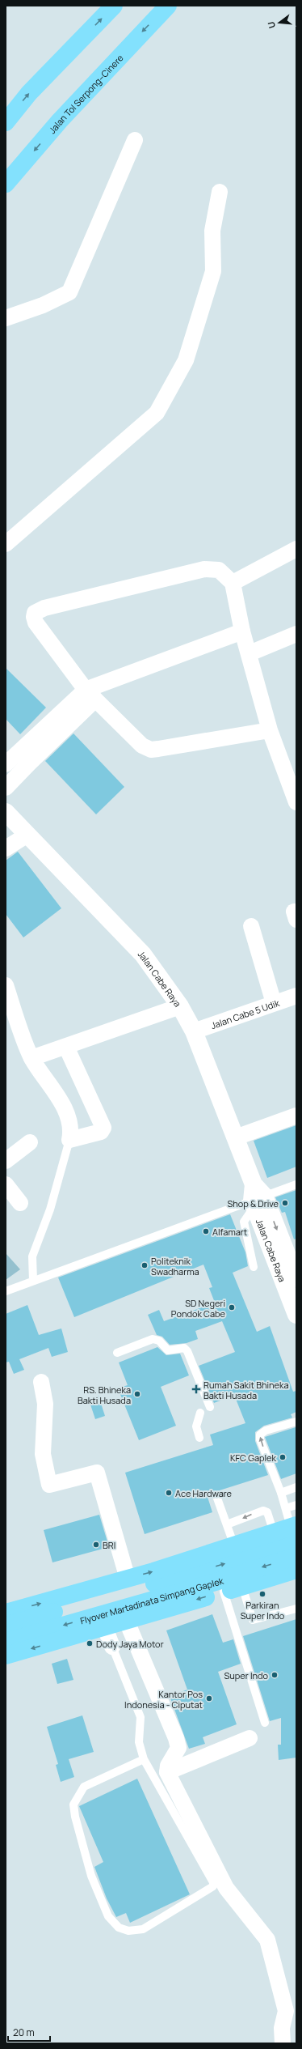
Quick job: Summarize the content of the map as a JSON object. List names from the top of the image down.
{
  "streets": {
    "highway": ["Jalan Tol Serpong–Cinere", "Flyover Martadinata Simpang Gaplek"],
    "main road": ["Jalan Cabe Raya"],
    "street": ["Jalan Cabe 5 Udik"]
  },
  "crossings": [
    ["Jalan Cabe Raya", "Jalan Cabe 5 Udik"]
  ],
  "places": {
    "other": [
      "Shop & Drive",
      "Alfamart",
      "Politeknik Swadharma",
      "SD Negeri Pondok Cabe",
      "RS. Bhineka Bakti Husada",
      "KFC Gaplek",
      "Ace Hardware",
      "BRI",
      "Parkiran Super Indo",
      "Dody Jaya Motor",
      "Super Indo",
      "Kantor Pos Indonesia - Ciputat"
    ],
    "health": ["Rumah Sakit Bhineka Bakti Husada"]
  },
  "scale_bar": "20 m",
  "north": "left"
}
